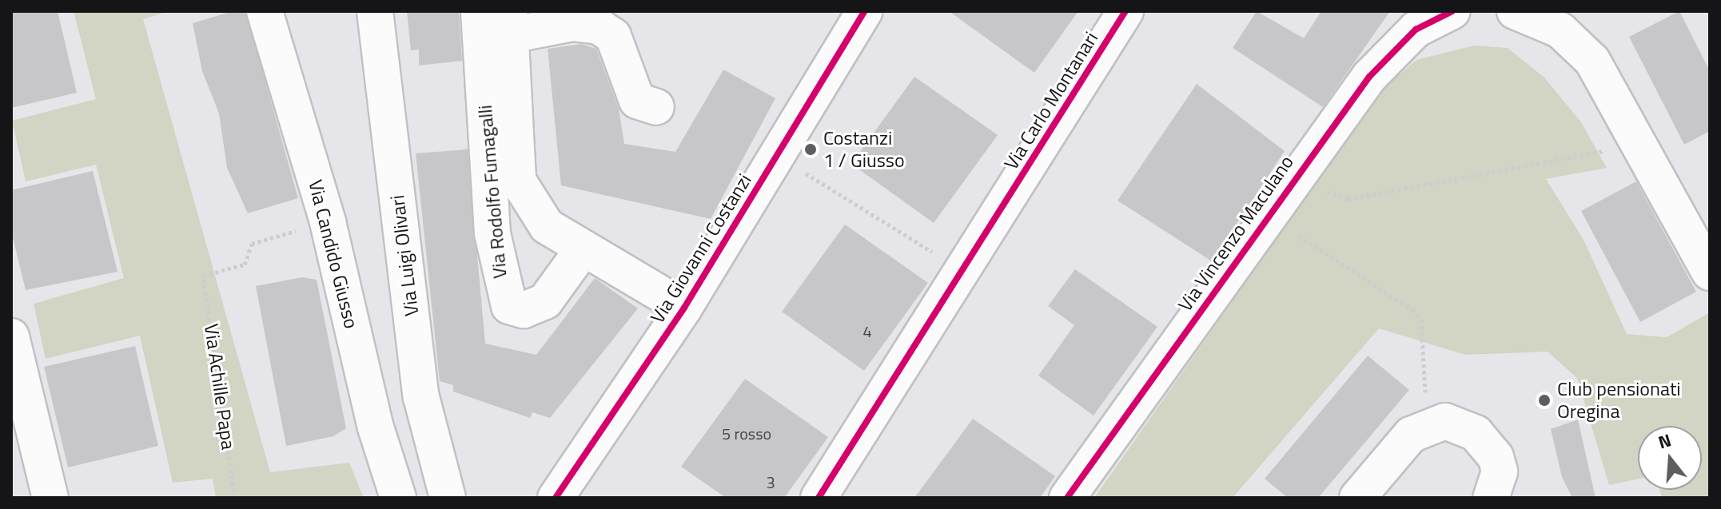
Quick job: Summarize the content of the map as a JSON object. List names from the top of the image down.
{
  "streets": {
    "street": [
      "Via Carlo Montanari",
      "Via Rodolfo Fumagalli",
      "Via Vincenzo Maculano",
      "Via Giovanni Costanzi",
      "Via Candido Giusso",
      "Via Luigi Olivari"
    ],
    "path": ["Via Achille Papa"]
  },
  "crossings": [
    ["Via Rodolfo Fumagalli", "Via Giovanni Costanzi"],
    ["Via Candido Giusso", "Via Achille Papa"]
  ],
  "places": ["Costanzi 1 / Giusso", "Club pensionati Oregina"],
  "house_numbers": ["4", "5 rosso", "3"],
  "north": "top"
}
